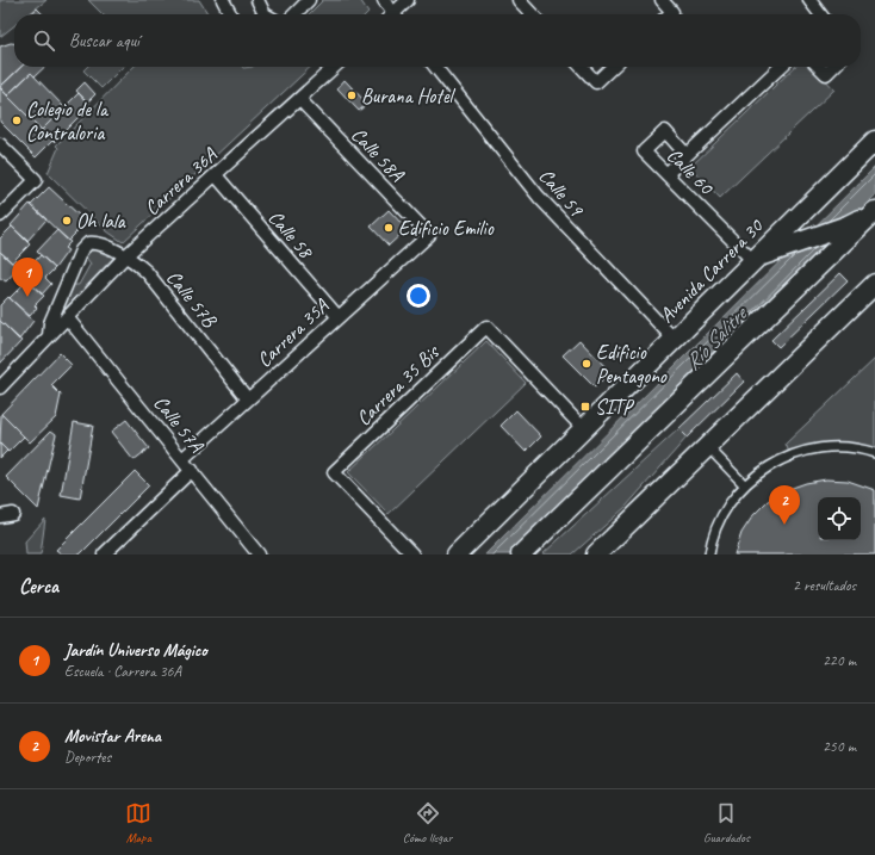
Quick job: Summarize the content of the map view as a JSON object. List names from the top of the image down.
{
  "streets": {
    "highway": ["Avenida Carrera 30"],
    "street": [
      "Calle 58A",
      "Calle 60",
      "Carrera 36A",
      "Calle 59",
      "Calle 58",
      "Calle 57B",
      "Carrera 35A",
      "Carrera 35 Bis",
      "Calle 57A"
    ]
  },
  "crossings": [
    ["Calle 58A", "Carrera 36A"],
    ["Calle 58A", "Carrera 35A"],
    ["Calle 60", "Avenida Carrera 30"],
    ["Carrera 36A", "Calle 58"],
    ["Carrera 36A", "Calle 57B"],
    ["Carrera 36A", "Calle 57A"],
    ["Calle 59", "Avenida Carrera 30"],
    ["Calle 58", "Carrera 35A"],
    ["Avenida Carrera 30", "Carrera 35 Bis"],
    ["Calle 57B", "Carrera 35A"],
    ["Carrera 35A", "Calle 57A"]
  ],
  "water": ["Río Salitre"],
  "places": {
    "other": [
      "Burana Hotel",
      "Colegio de la Contraloria",
      "Oh lala",
      "Edificio Emilio",
      "Edificio Pentagono"
    ],
    "transit": ["SITP"]
  },
  "page": {
    "search": "Buscar aquí",
    "pins": ["1", "2"],
    "heading": ["Cerca", "2 resultados"],
    "list": [
      {
        "mark": "1",
        "name": "Jardín Universo Mágico",
        "note": "Escuela · Carrera 36A",
        "value": "220 m"
      },
      {
        "mark": "2",
        "name": "Movistar Arena",
        "note": "Deportes",
        "value": "250 m"
      }
    ],
    "nav": ["Mapa", "Cómo llegar", "Guardados"]
  }
}
